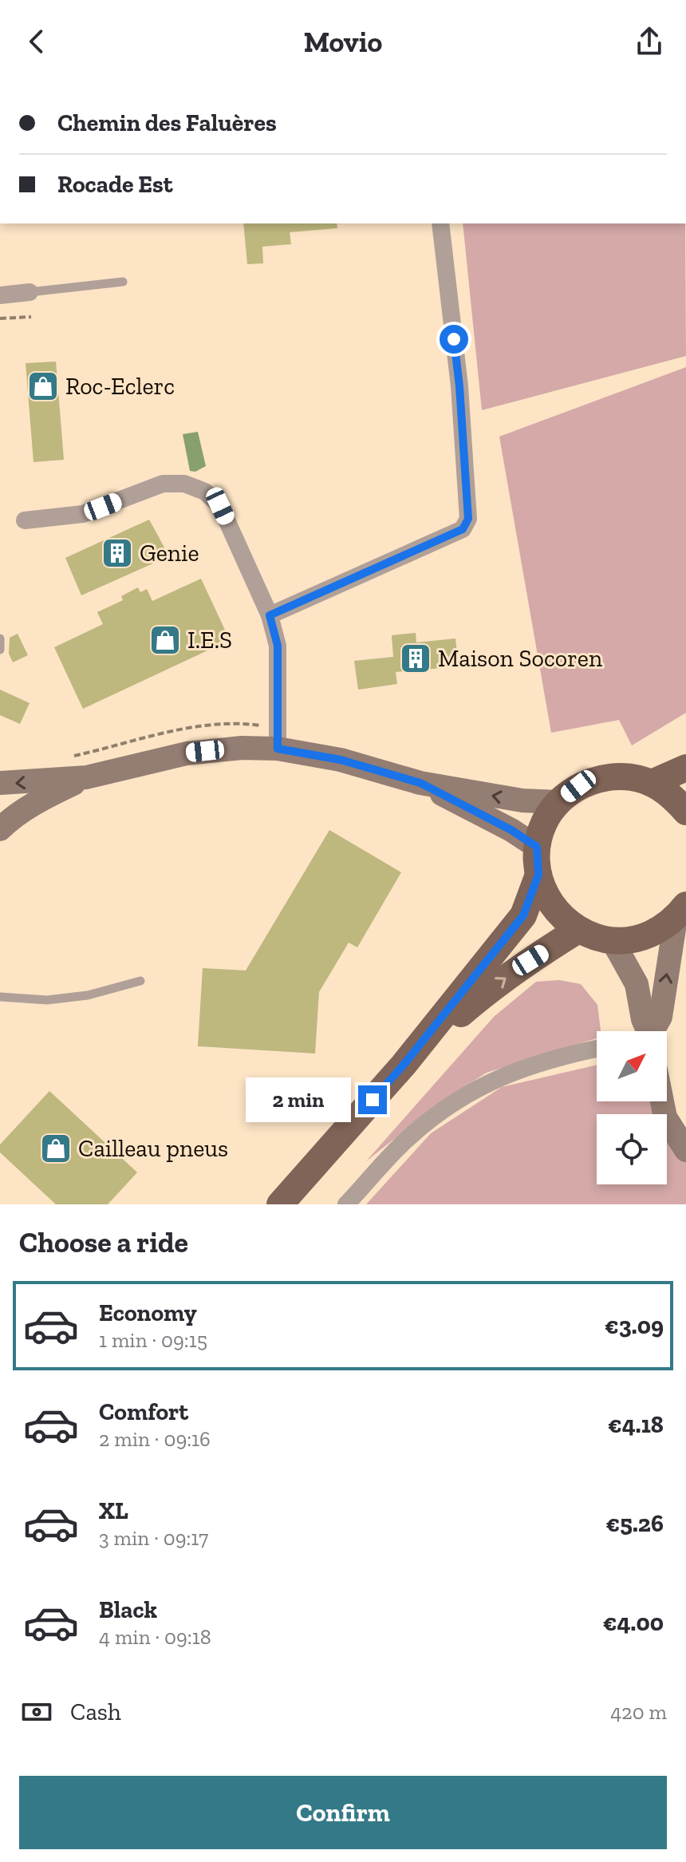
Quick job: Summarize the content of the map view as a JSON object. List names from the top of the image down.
{
  "places": {
    "shop": ["Roc-Eclerc", "I.E.S", "Cailleau pneus"],
    "building": ["Genie", "Maison Socoren"]
  },
  "north": "top right",
  "page": {
    "header": "Movio",
    "banner": ["Chemin des Faluères", "Rocade Est"],
    "bubble": "2 min",
    "heading": "Choose a ride",
    "list": [
      {
        "name": "Economy",
        "note": "1 min · 09:15",
        "value": "€3.09"
      },
      {
        "name": "Comfort",
        "note": "2 min · 09:16",
        "value": "€4.18"
      },
      {
        "name": "XL",
        "note": "3 min · 09:17",
        "value": "€5.26"
      },
      {
        "name": "Black",
        "note": "4 min · 09:18",
        "value": "€4.00"
      }
    ],
    "pay": ["Cash", "420 m"],
    "buttons": "Confirm"
  }
}
